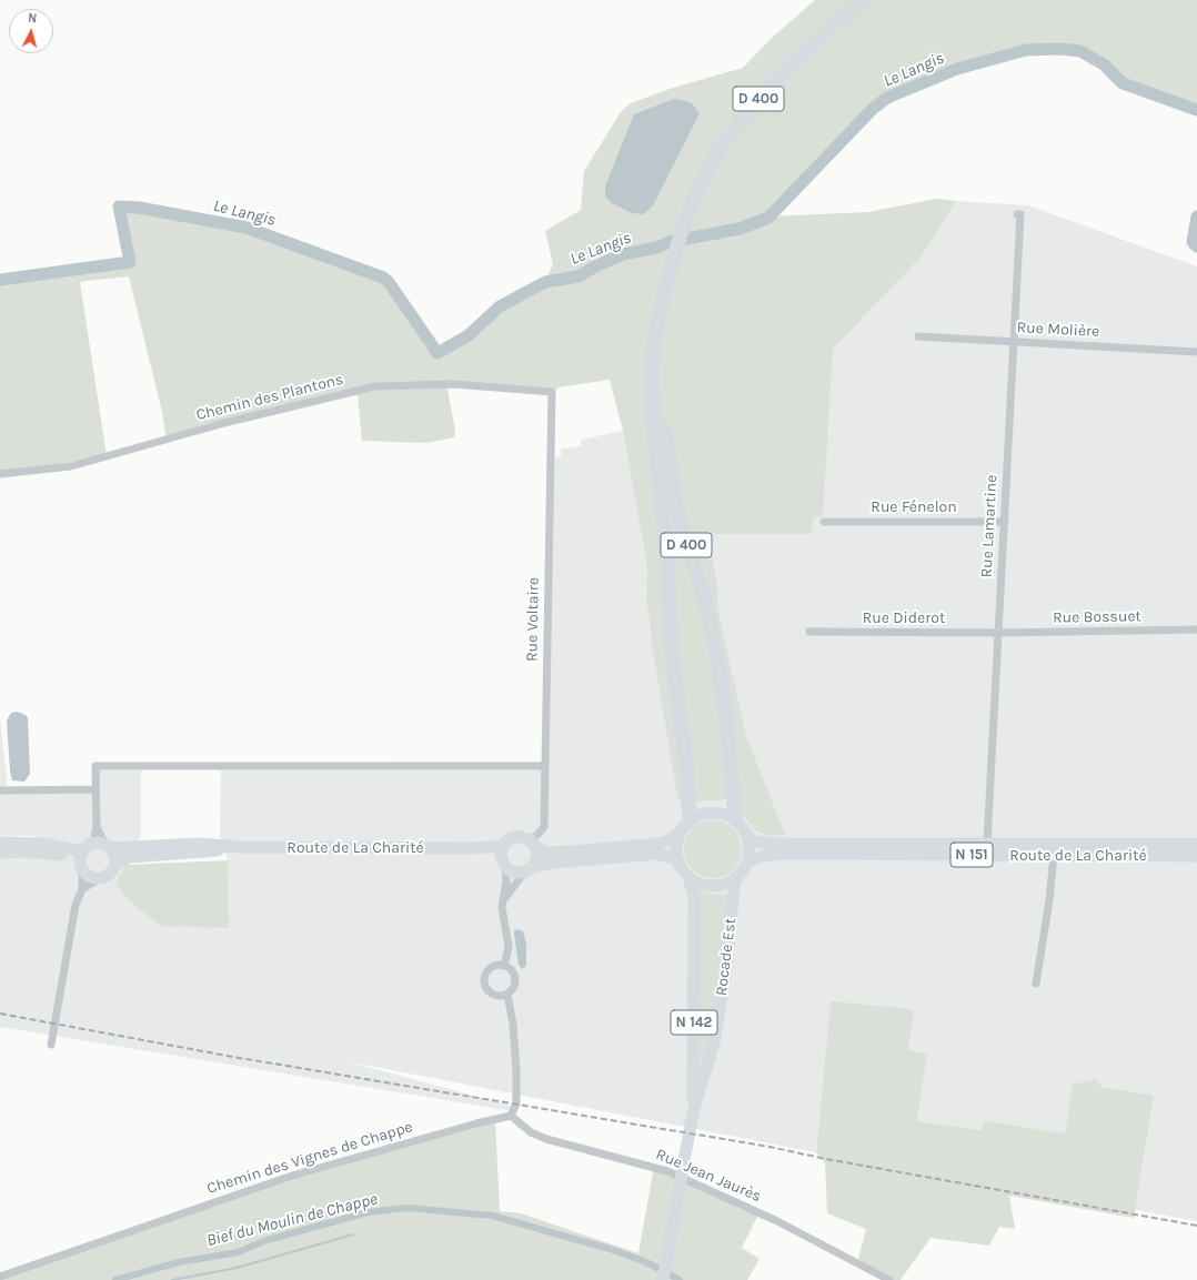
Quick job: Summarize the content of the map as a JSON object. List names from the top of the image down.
{
  "streets": {
    "highway": ["D 400"],
    "main road": [
      "Route de La Charité",
      "N 151",
      "Rocade Est",
      "N 142"
    ],
    "street": [
      "Rue Molière",
      "Chemin des Plantons",
      "Rue Fénelon",
      "Rue Lamartine",
      "Rue Bossuet",
      "Rue Diderot",
      "Rue Voltaire",
      "Chemin des Vignes de Chappe",
      "Rue Jean Jaurès"
    ]
  },
  "crossings": [
    ["D 400", "Route de La Charité"],
    ["D 400", "Rocade Est"],
    ["Rue Molière", "Rue Lamartine"],
    ["Chemin des Plantons", "Rue Voltaire"],
    ["Rue Fénelon", "Rue Lamartine"],
    ["Rue Lamartine", "Rue Bossuet"],
    ["Rue Lamartine", "Rue Diderot"],
    ["Rue Lamartine", "Route de La Charité"],
    ["Rue Bossuet", "Rue Diderot"],
    ["Rue Voltaire", "Route de La Charité"],
    ["Route de La Charité", "Rocade Est"],
    ["Chemin des Vignes de Chappe", "Rue Jean Jaurès"]
  ],
  "water": ["Le Langis", "Bief du Moulin de Chappe"],
  "north": "top"
}
